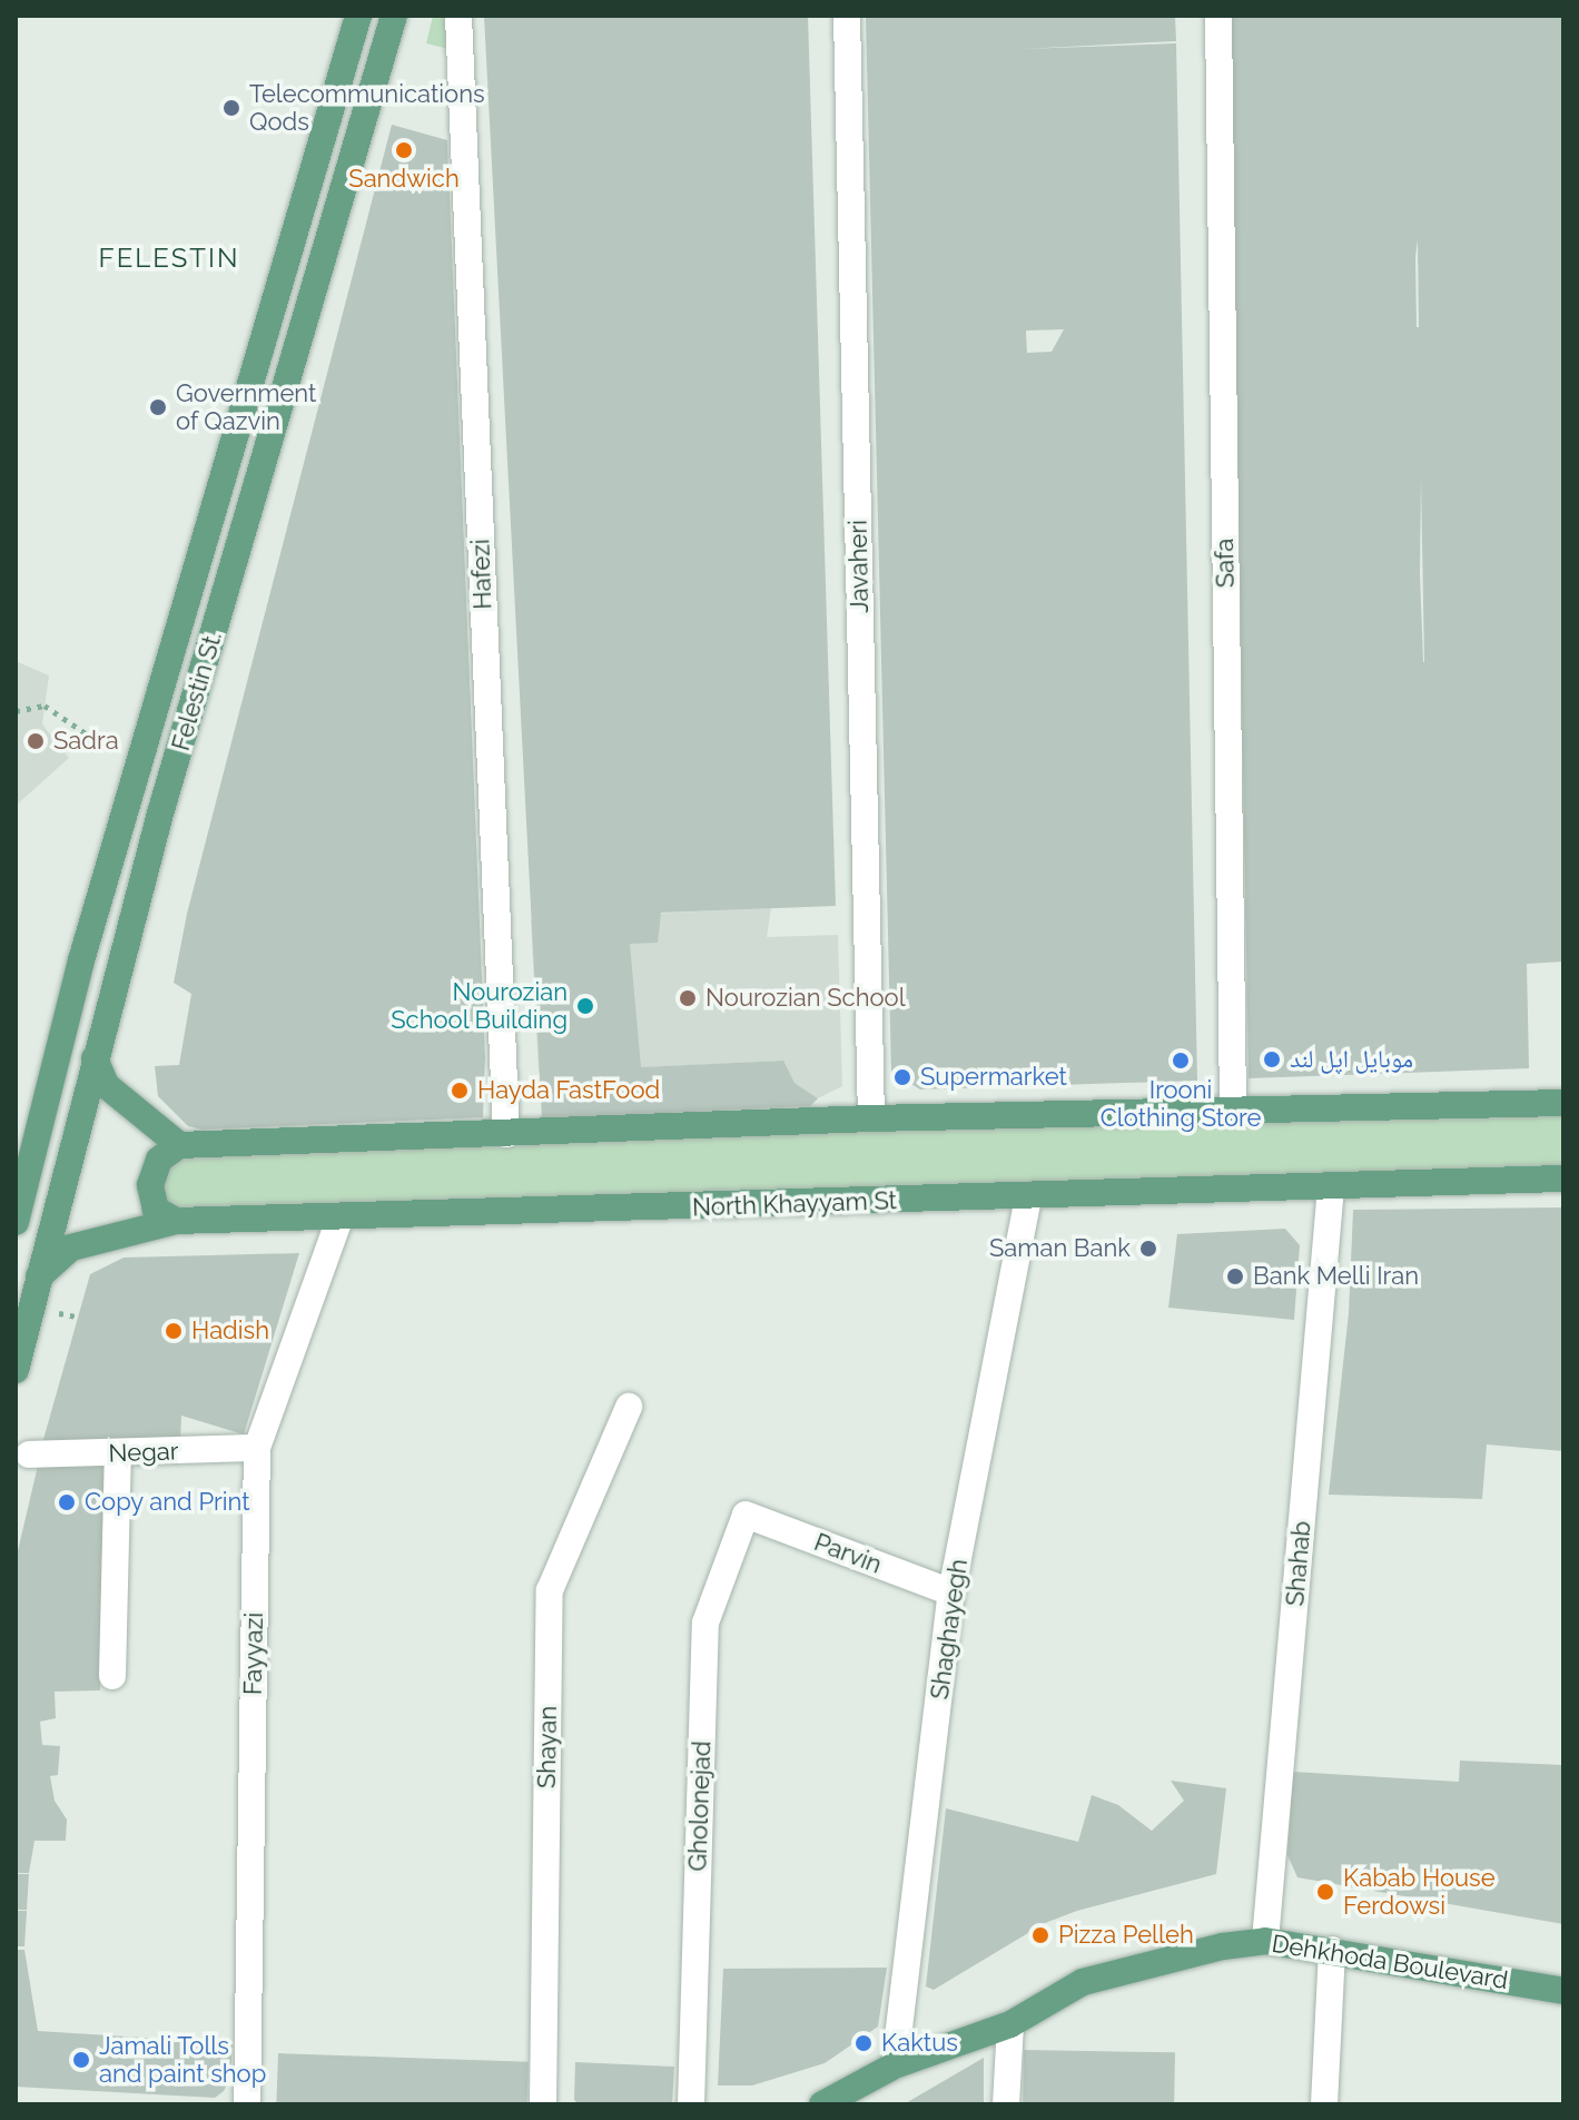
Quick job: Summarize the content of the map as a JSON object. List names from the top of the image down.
{
  "streets": {
    "main road": ["Felestin St.", "North Khayyam St", "Dehkhoda Boulevard"],
    "street": [
      "Safa",
      "Javaheri",
      "Hafezi",
      "Negar",
      "Parvin",
      "Shahab",
      "Shaghayegh",
      "Fayyazi",
      "Shayan",
      "Gholonejad"
    ]
  },
  "crossings": [
    ["Felestin St.", "North Khayyam St"],
    ["North Khayyam St", "Shahab"],
    ["North Khayyam St", "Shaghayegh"],
    ["North Khayyam St", "Fayyazi"],
    ["Negar", "Fayyazi"],
    ["Parvin", "Shaghayegh"],
    ["Parvin", "Gholonejad"],
    ["Shahab", "Dehkhoda Boulevard"],
    ["Shaghayegh", "Dehkhoda Boulevard"]
  ],
  "districts": ["FELESTIN"],
  "places": [
    "Telecommunications Qods",
    "Sandwich",
    "Government of Qazvin",
    "Sadra",
    "Nourozian School",
    "Nourozian School Building",
    "موبایل اپل لند",
    "Irooni Clothing Store",
    "Supermarket",
    "Hayda FastFood",
    "Saman Bank",
    "Bank Melli Iran",
    "Hadish",
    "Copy and Print",
    "Kabab House Ferdowsi",
    "Pizza Pelleh",
    "Kaktus",
    "Jamali Tolls and paint shop"
  ]
}
